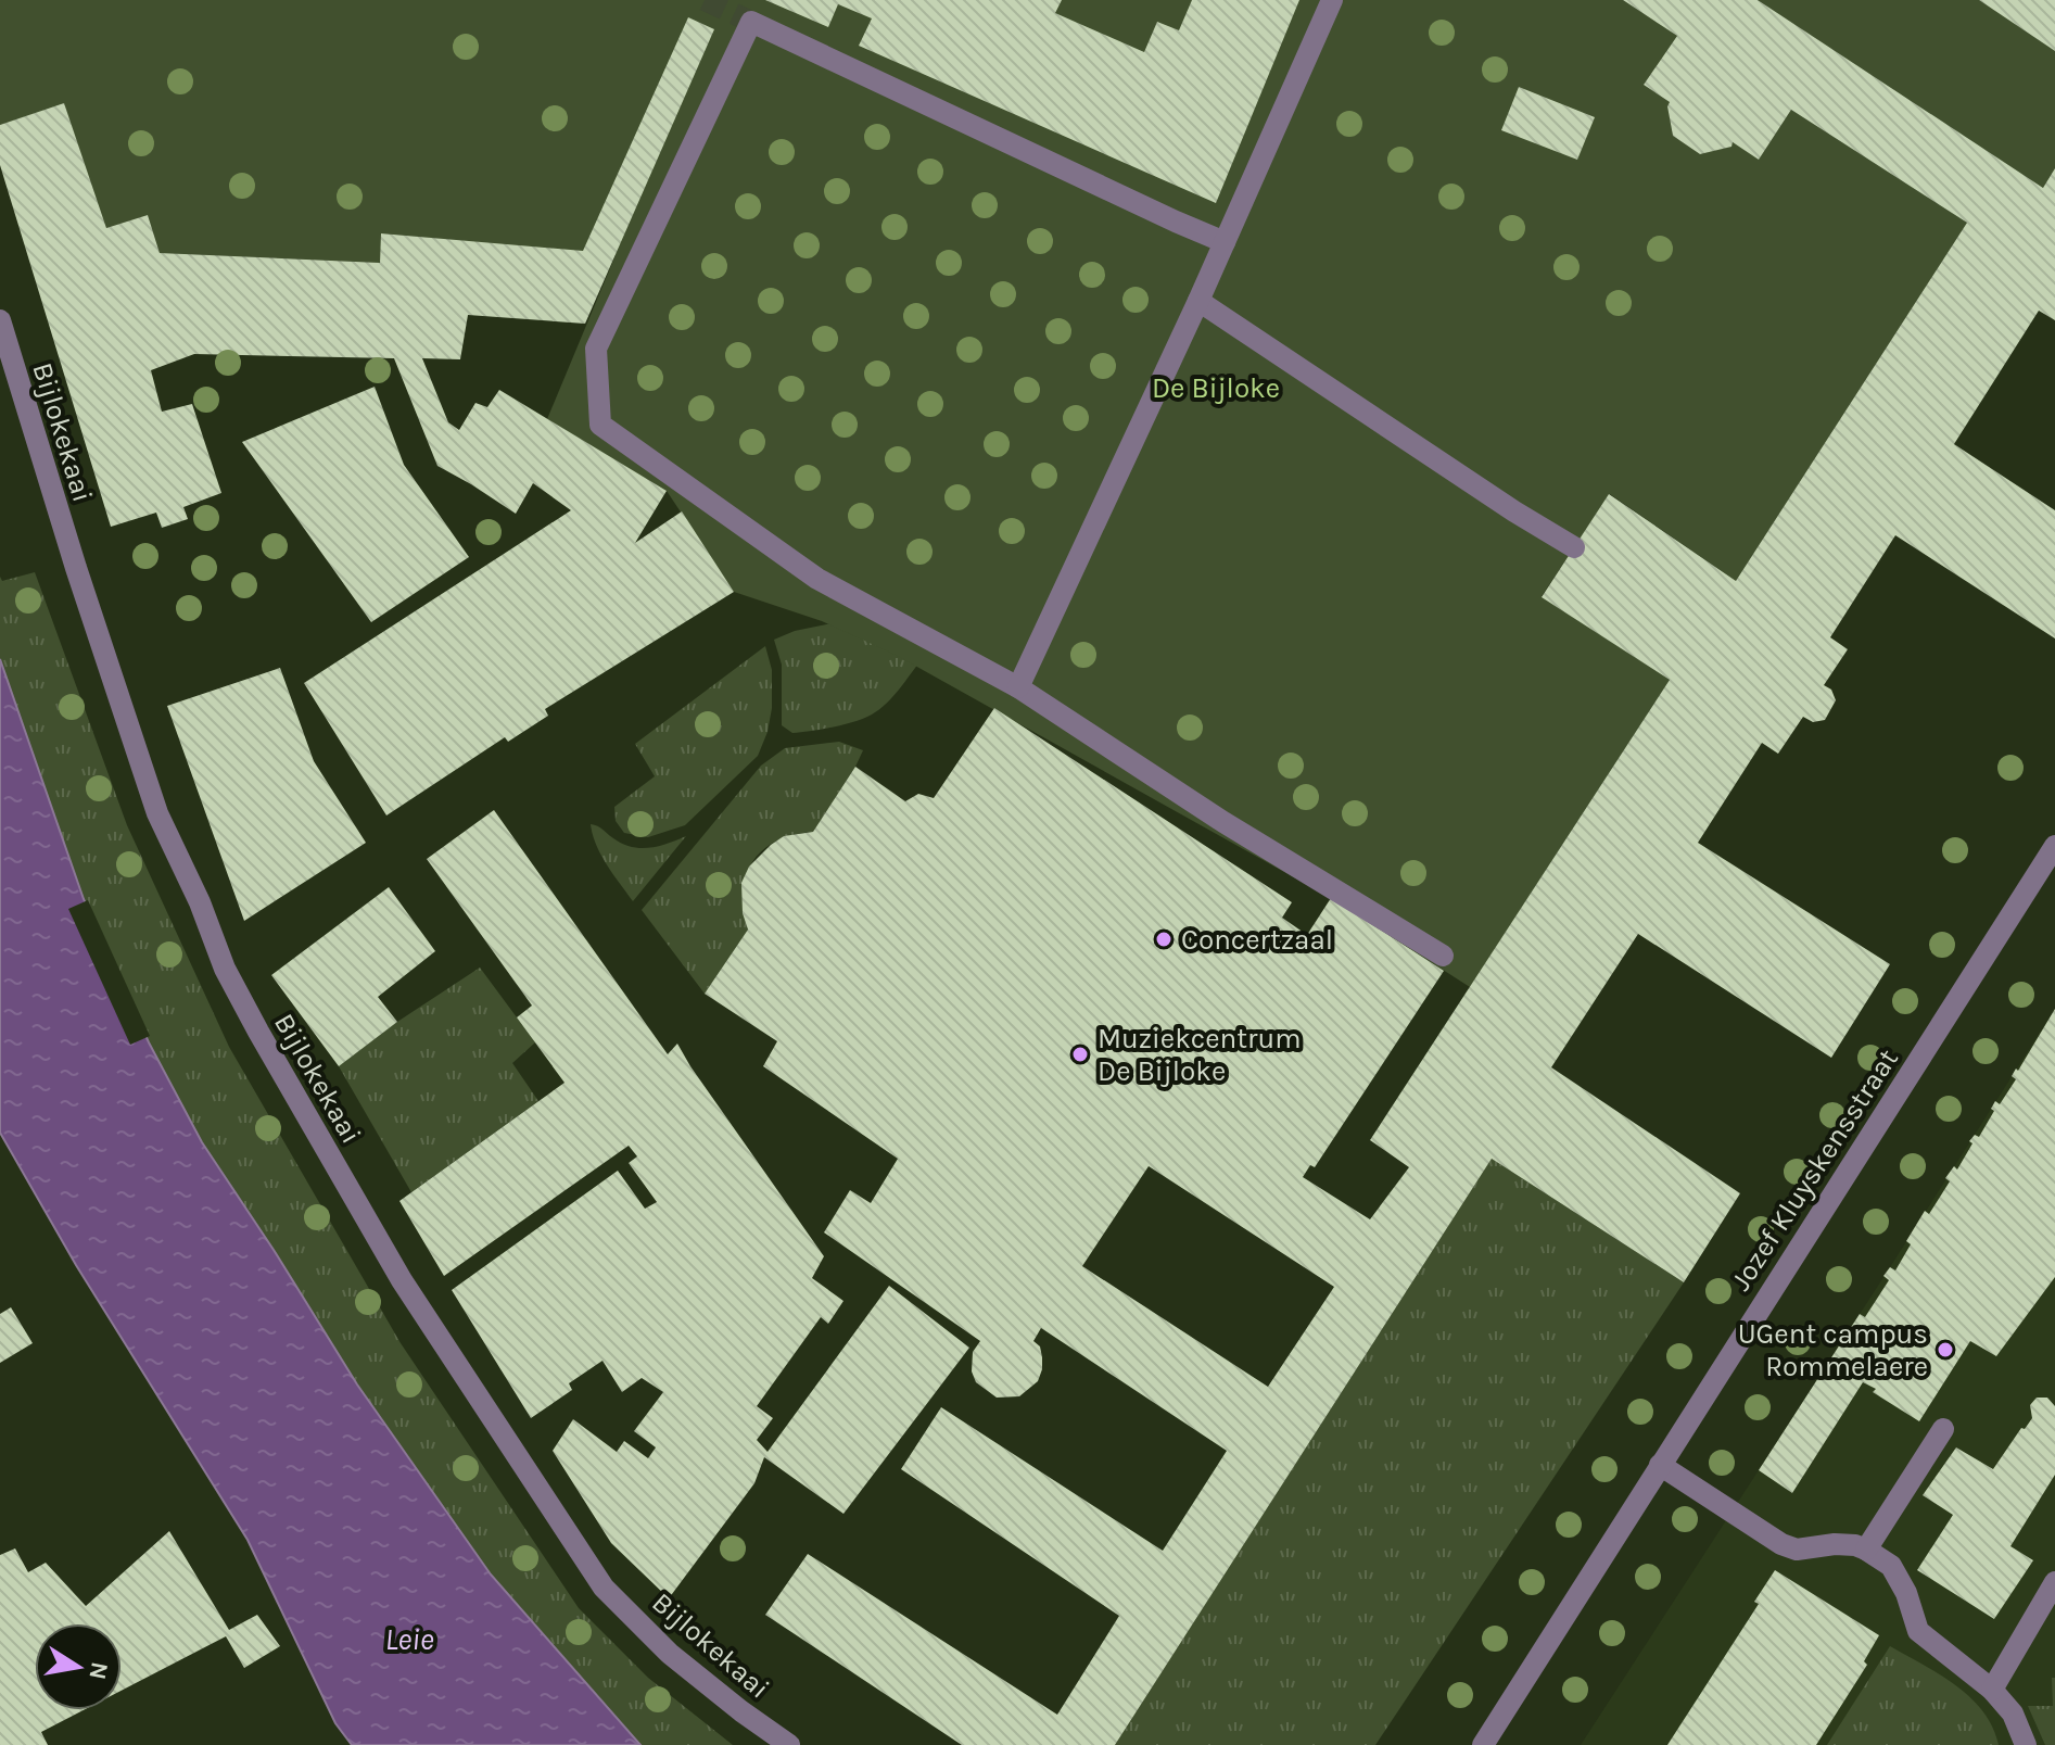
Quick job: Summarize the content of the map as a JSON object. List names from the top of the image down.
{
  "streets": {
    "street": ["Bijlokekaai", "Jozef Kluyskensstraat"]
  },
  "water": ["Leie"],
  "parks": ["De Bijloke"],
  "places": ["Concertzaal", "Muziekcentrum De Bijloke", "UGent campus Rommelaere"],
  "north": "right"
}
